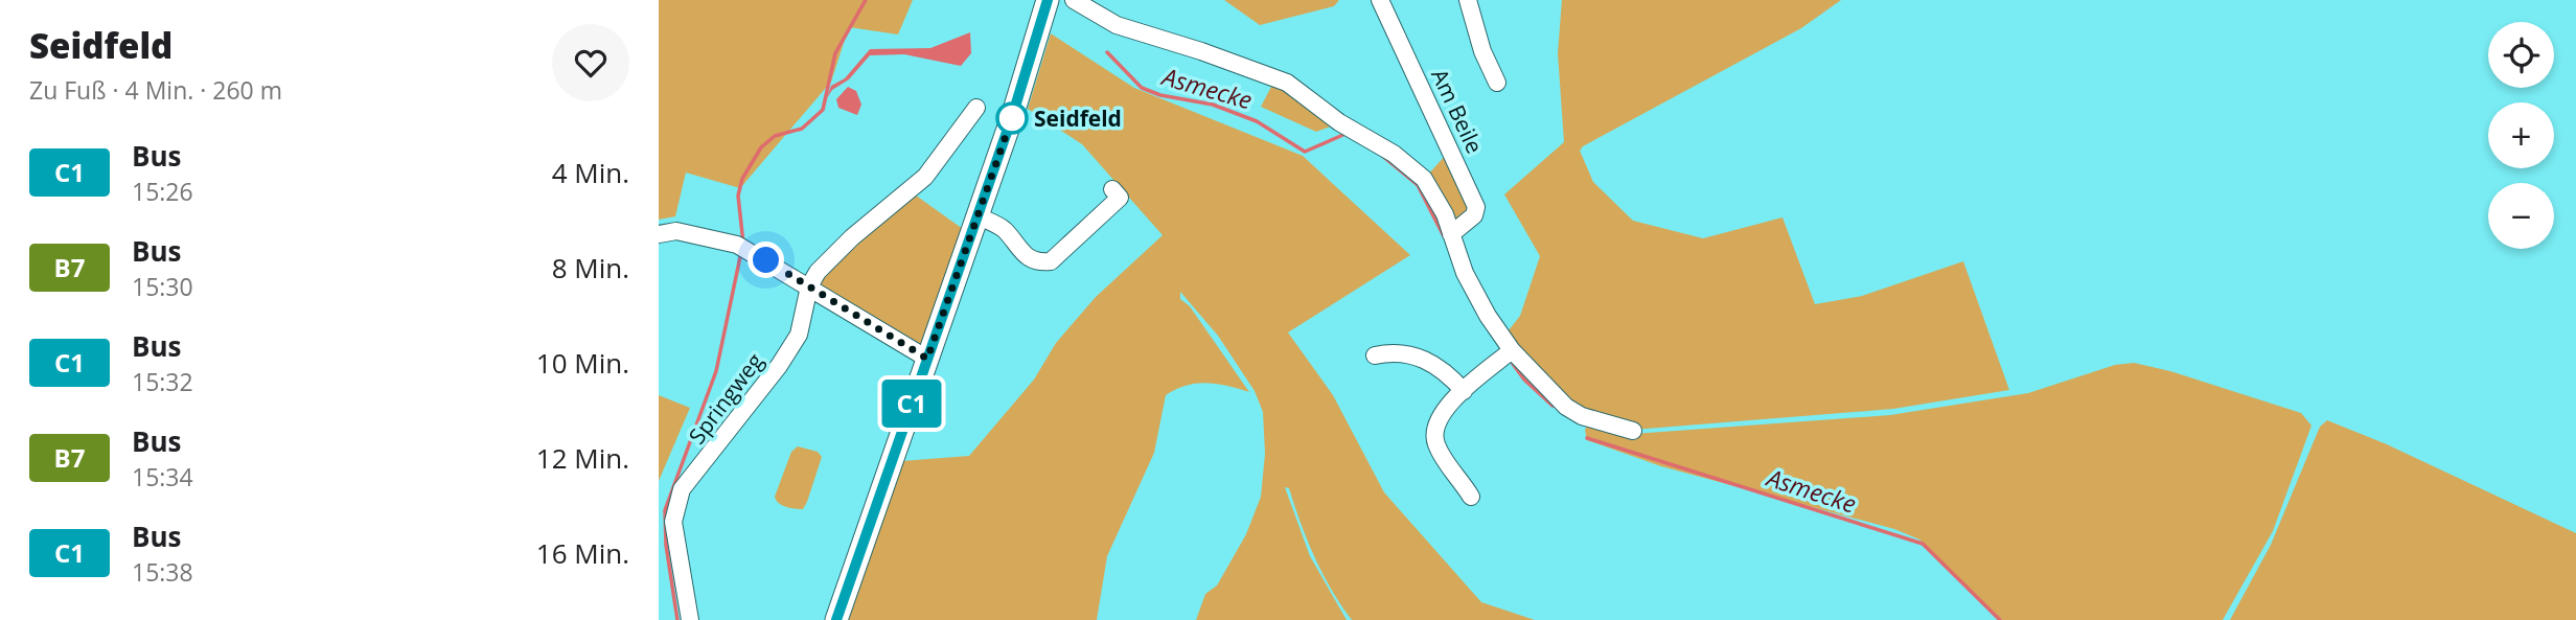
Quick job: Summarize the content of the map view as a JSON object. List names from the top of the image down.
{
  "streets": {
    "street": ["Am Beile", "Springweg"]
  },
  "water": ["Asmecke"],
  "places": ["Seidfeld"],
  "lines": ["bus line C1"],
  "page": {
    "heading": ["Seidfeld", "Zu Fuß · 4 Min. · 260 m"],
    "on_map": "C1",
    "map_buttons": ["+", "−"],
    "list": [
      {
        "mark": "C1",
        "name": "Bus",
        "note": "15:26",
        "value": "4 Min."
      },
      {
        "mark": "B7",
        "name": "Bus",
        "note": "15:30",
        "value": "8 Min."
      },
      {
        "mark": "C1",
        "name": "Bus",
        "note": "15:32",
        "value": "10 Min."
      },
      {
        "mark": "B7",
        "name": "Bus",
        "note": "15:34",
        "value": "12 Min."
      },
      {
        "mark": "C1",
        "name": "Bus",
        "note": "15:38",
        "value": "16 Min."
      }
    ]
  }
}
